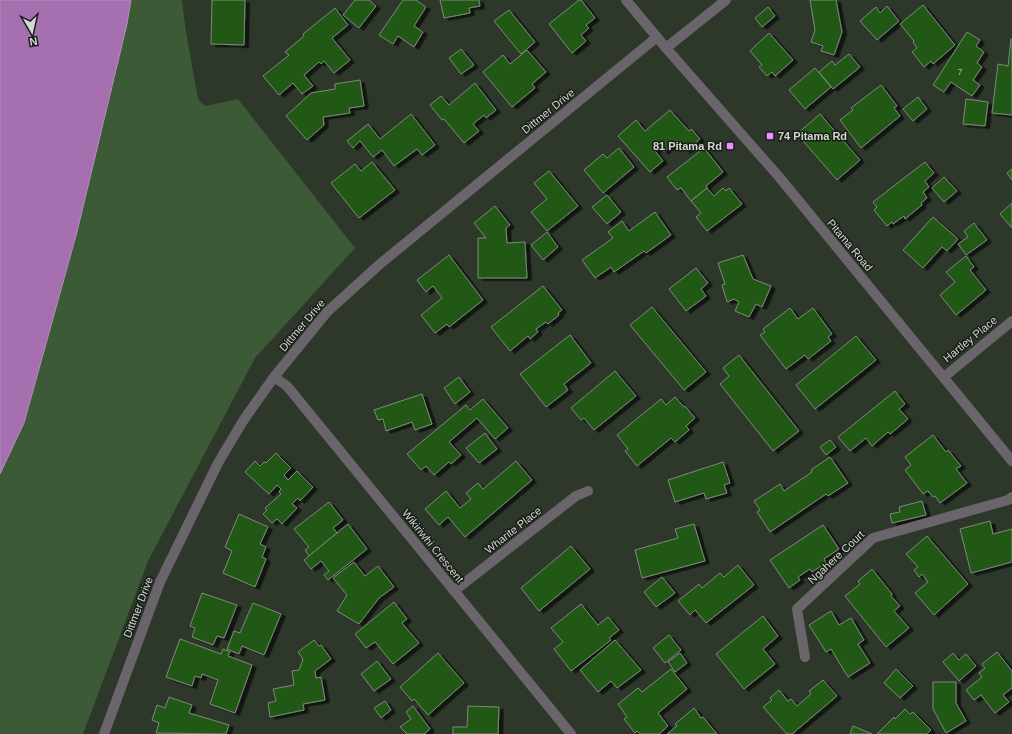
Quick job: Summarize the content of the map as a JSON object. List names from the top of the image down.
{
  "streets": {
    "street": [
      "Dittmer Drive",
      "Pitama Road",
      "Hartley Place",
      "Wharite Place",
      "Wikiriwhi Crescent",
      "Ngahere Court"
    ]
  },
  "crossings": [
    ["Dittmer Drive", "Pitama Road"],
    ["Dittmer Drive", "Wikiriwhi Crescent"],
    ["Pitama Road", "Hartley Place"],
    ["Wharite Place", "Wikiriwhi Crescent"]
  ],
  "places": {
    "transit": ["74 Pitama Rd", "81 Pitama Rd"]
  },
  "house_numbers": ["7"],
  "north": "bottom"
}
